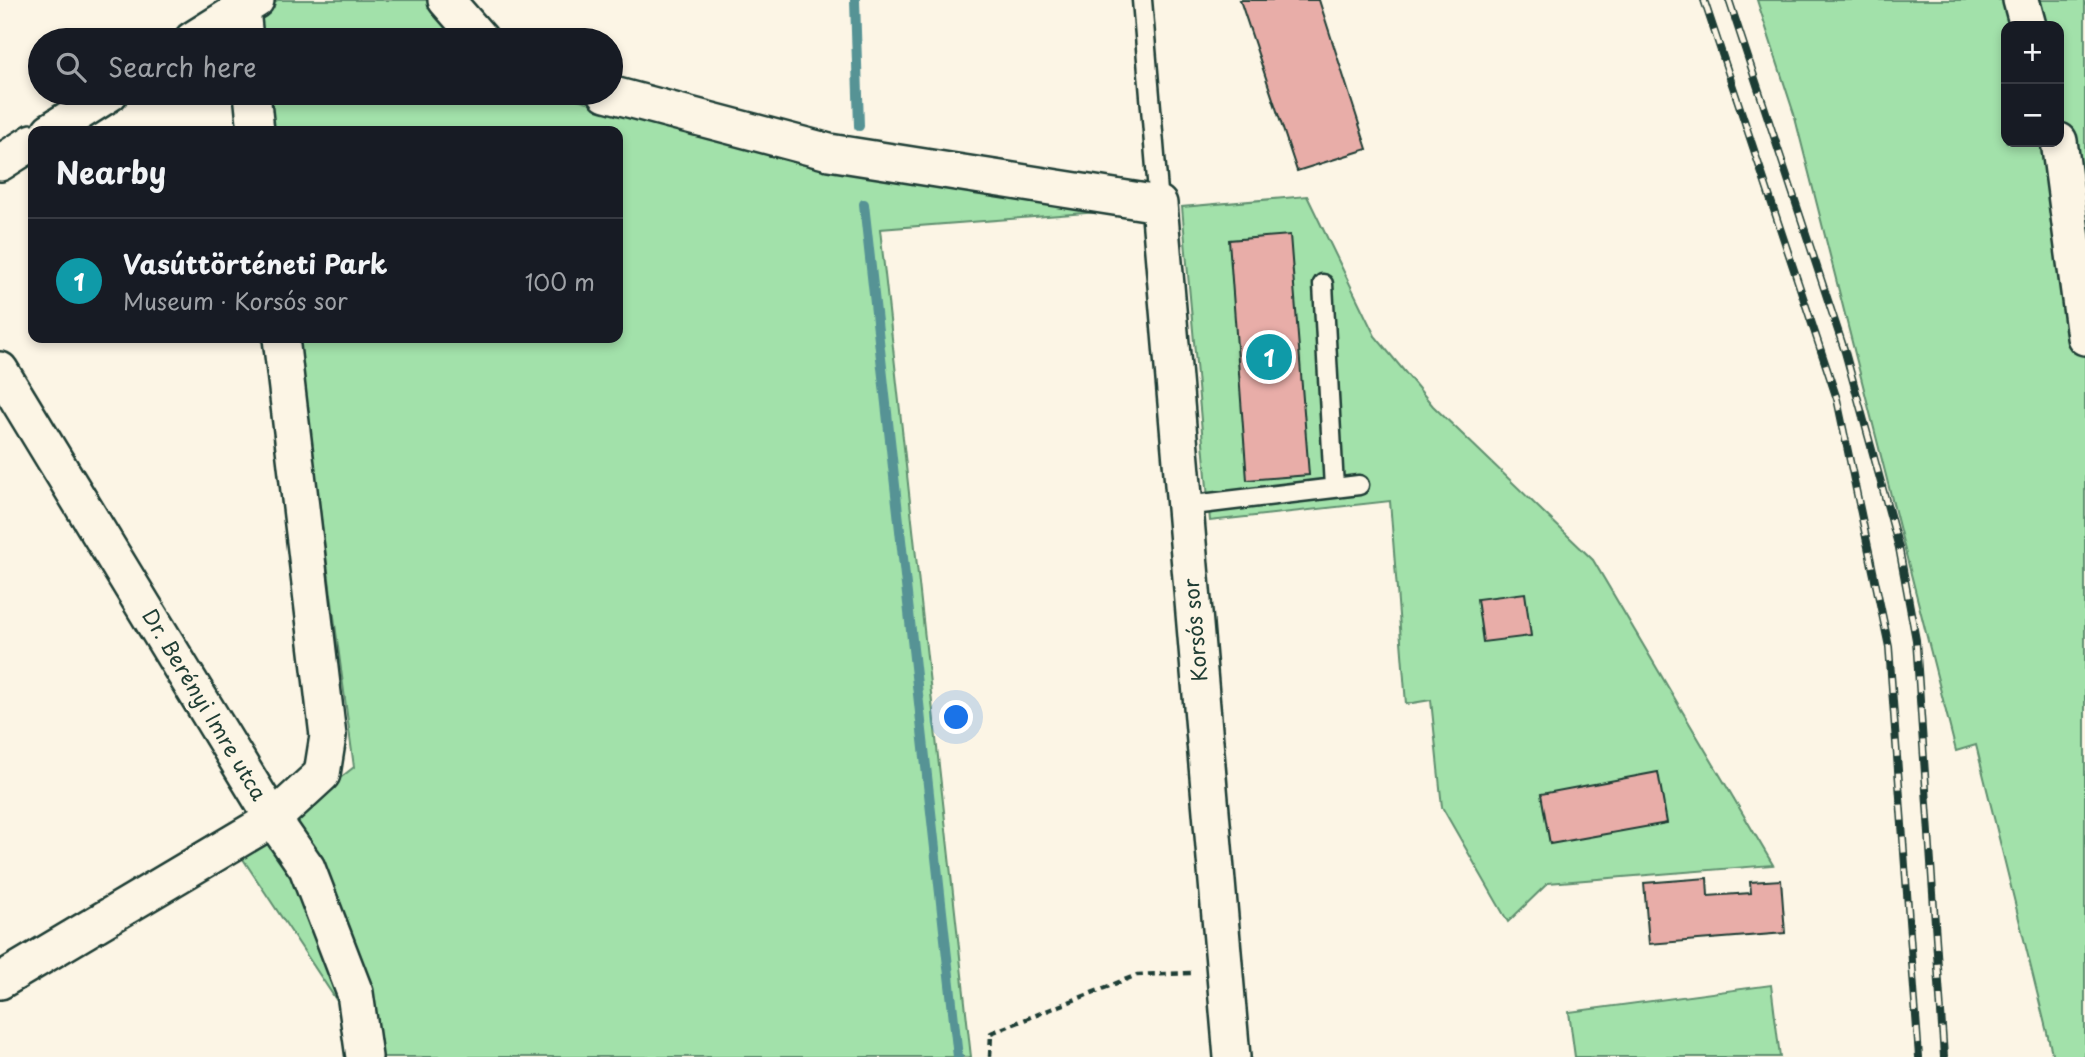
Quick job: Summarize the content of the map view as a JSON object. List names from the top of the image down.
{
  "streets": {
    "street": ["Korsós sor", "Dr. Berényi Imre utca"]
  },
  "page": {
    "map_buttons": ["+", "−"],
    "search": "Search here",
    "heading": "Nearby",
    "list": [
      {
        "mark": "1",
        "name": "Vasúttörténeti Park",
        "note": "Museum · Korsós sor",
        "value": "100 m"
      }
    ],
    "pins": "1"
  }
}
